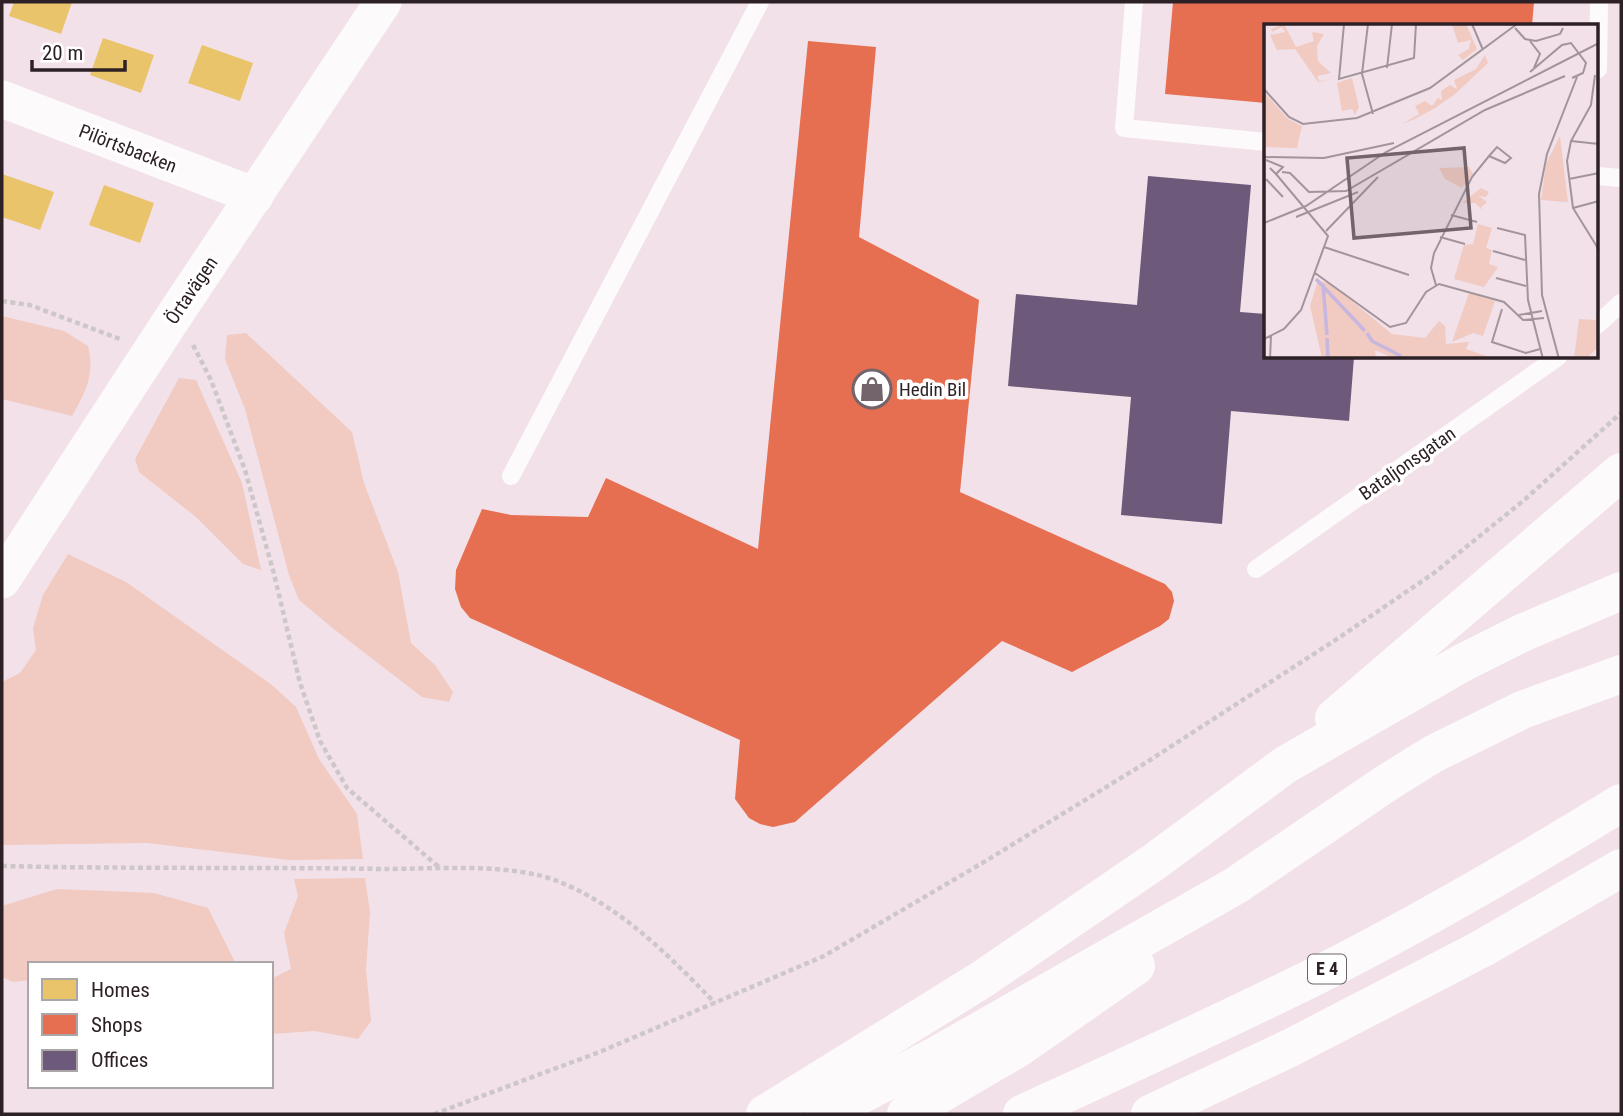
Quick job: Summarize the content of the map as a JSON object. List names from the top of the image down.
{
  "streets": {
    "highway": ["E 4"],
    "street": ["Pilörtsbacken", "Örtavägen"],
    "lane": ["Bataljonsgatan"]
  },
  "crossings": [
    ["Pilörtsbacken", "Örtavägen"]
  ],
  "places": {
    "shop": ["Hedin Bil"]
  },
  "legend": ["Homes", "Shops", "Offices"],
  "scale_bar": "20 m"
}
